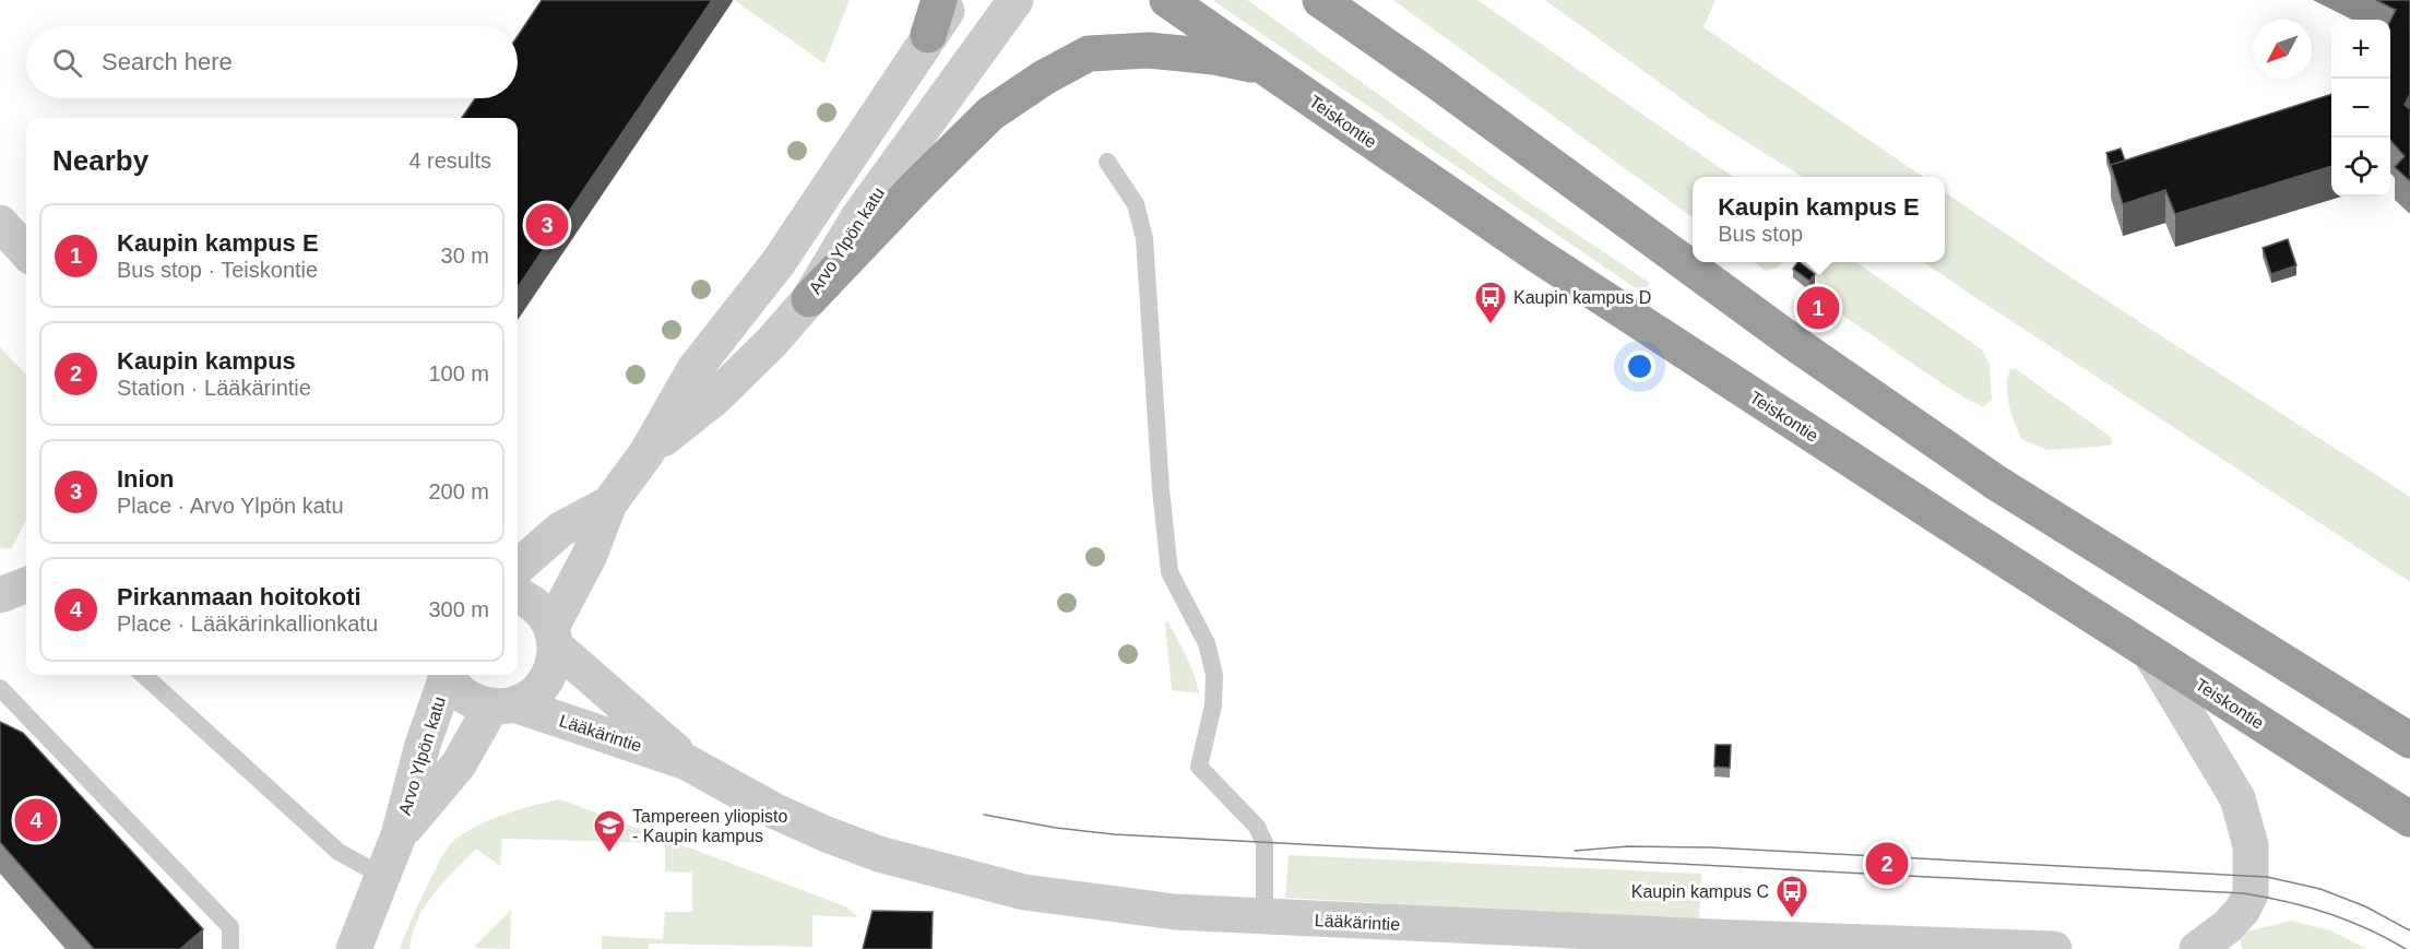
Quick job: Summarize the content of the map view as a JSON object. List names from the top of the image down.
{
  "streets": {
    "highway": ["Teiskontie"],
    "street": ["Arvo Ylpön katu", "Lääkärintie"]
  },
  "crossings": [
    ["Arvo Ylpön katu", "Lääkärintie"]
  ],
  "places": {
    "bus stop": ["Kaupin kampus D", "Kaupin kampus C"],
    "school or university": ["Tampereen yliopisto - Kaupin kampus"]
  },
  "north": "bottom left",
  "page": {
    "map_buttons": ["+", "−"],
    "search": "Search here",
    "heading": ["Nearby", "4 results"],
    "popup": ["Kaupin kampus E", "Bus stop"],
    "pins": [
      "3",
      "1",
      "4",
      "2"
    ],
    "list": [
      {
        "mark": "1",
        "name": "Kaupin kampus E",
        "note": "Bus stop · Teiskontie",
        "value": "30 m"
      },
      {
        "mark": "2",
        "name": "Kaupin kampus",
        "note": "Station · Lääkärintie",
        "value": "100 m"
      },
      {
        "mark": "3",
        "name": "Inion",
        "note": "Place · Arvo Ylpön katu",
        "value": "200 m"
      },
      {
        "mark": "4",
        "name": "Pirkanmaan hoitokoti",
        "note": "Place · Lääkärinkallionkatu",
        "value": "300 m"
      }
    ]
  }
}
